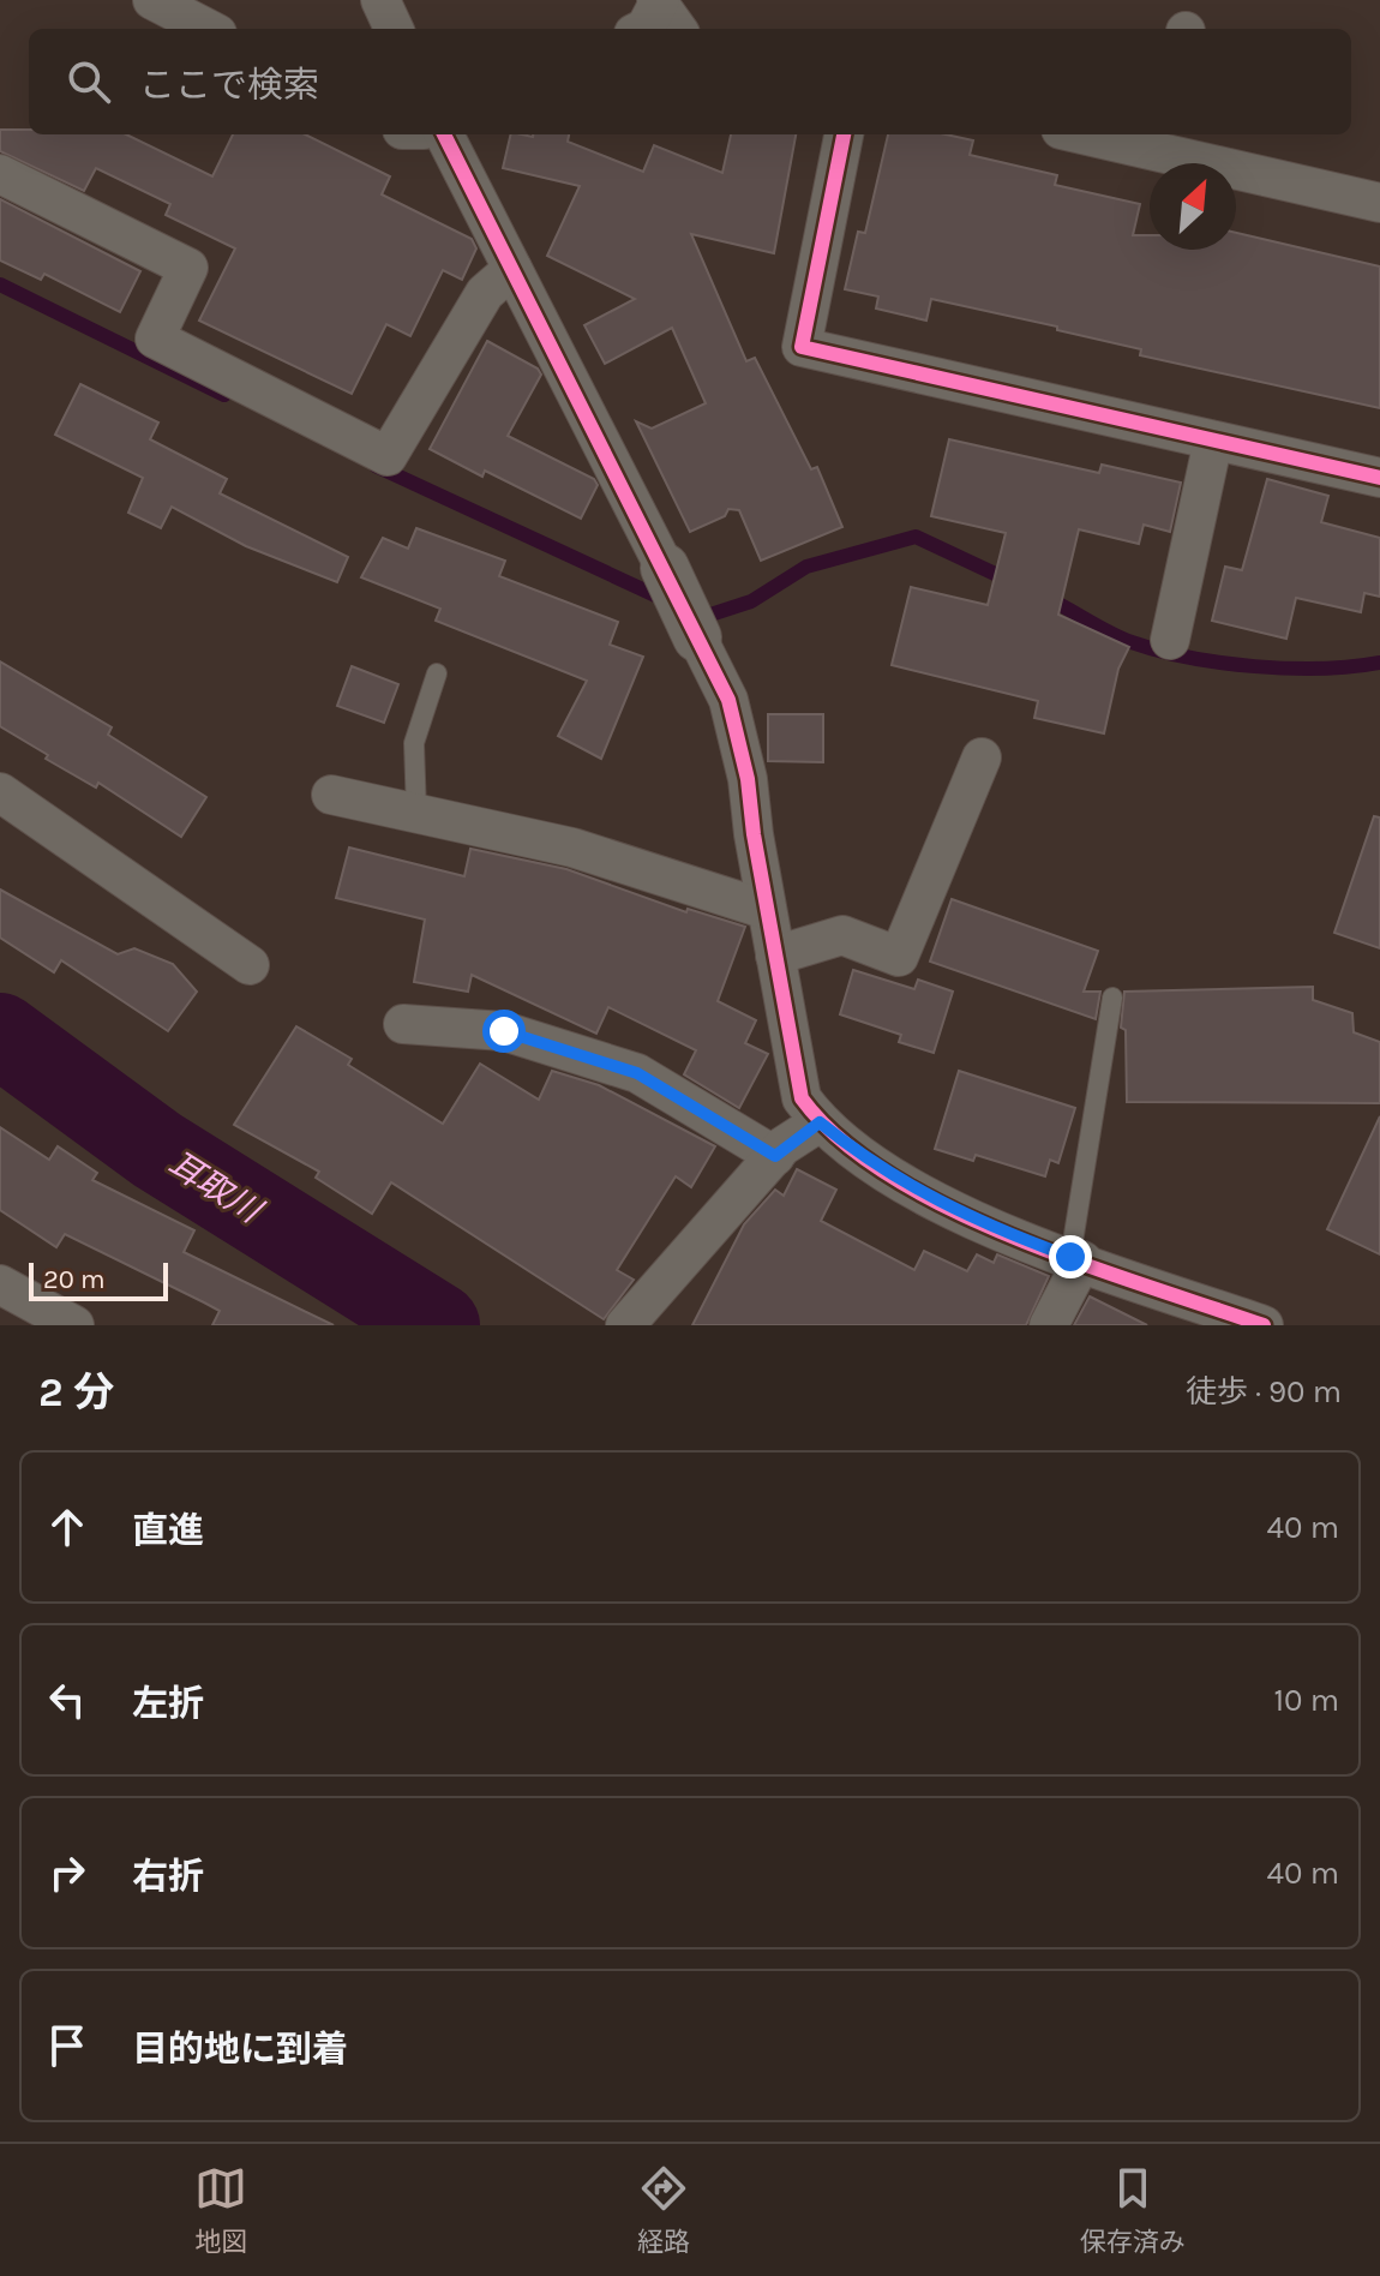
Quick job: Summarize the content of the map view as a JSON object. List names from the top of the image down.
{
  "water": ["耳取川"],
  "scale_bar": "20 m",
  "north": "top right",
  "page": {
    "search": "ここで検索",
    "scale": "20 m",
    "heading": ["2 分", "徒歩 · 90 m"],
    "list": [
      ["直進", "40 m"],
      ["左折", "10 m"],
      ["右折", "40 m"],
      "目的地に到着"
    ],
    "nav": ["地図", "経路", "保存済み"]
  }
}
